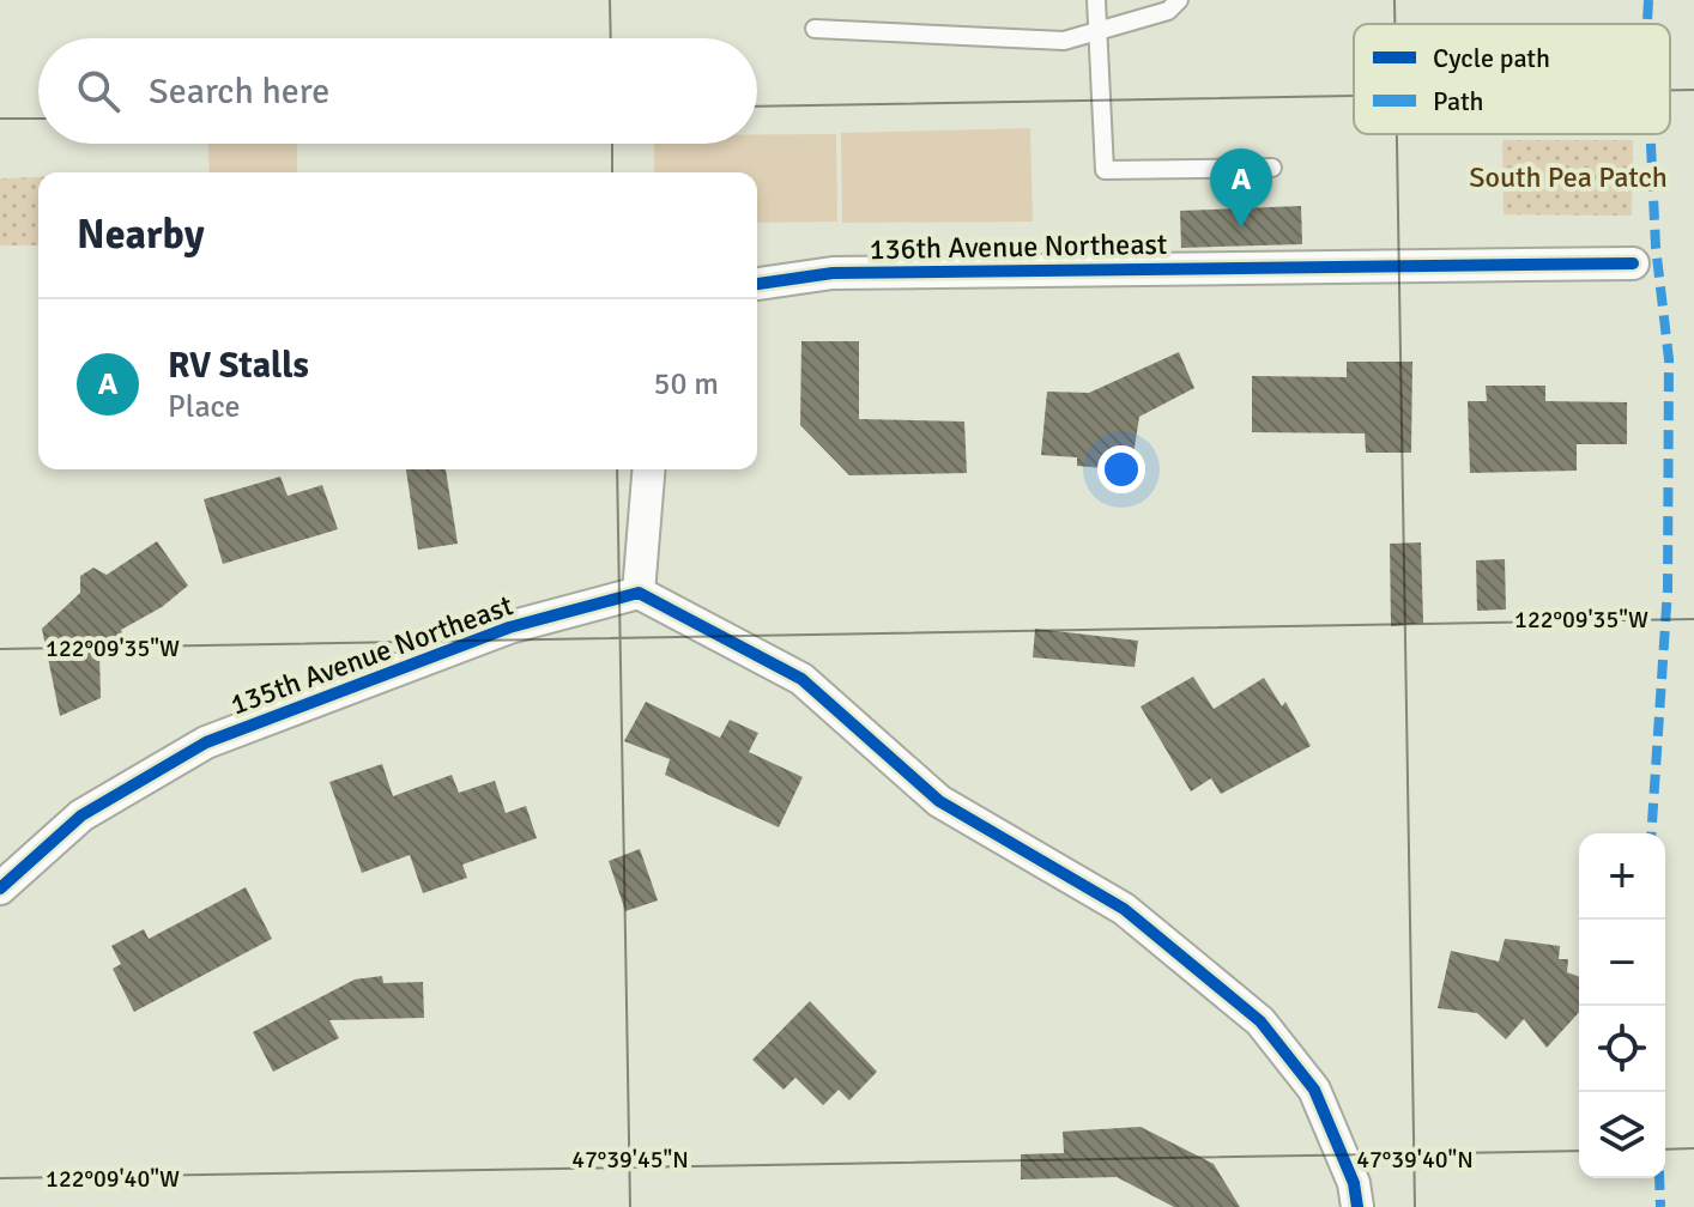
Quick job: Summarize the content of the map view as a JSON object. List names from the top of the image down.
{
  "streets": {
    "street": ["136th Avenue Northeast", "135th Avenue Northeast"]
  },
  "parks": ["South Pea Patch"],
  "legend": ["Cycle path", "Path"],
  "page": {
    "search": "Search here",
    "pins": "A",
    "heading": "Nearby",
    "list": [
      {
        "mark": "A",
        "name": "RV Stalls",
        "note": "Place",
        "value": "50 m"
      }
    ],
    "map_buttons": ["+", "−"]
  },
  "coordinates": [
    "122°09'35\"W",
    "47°39'45\"N",
    "47°39'40\"N",
    "122°09'40\"W"
  ]
}
